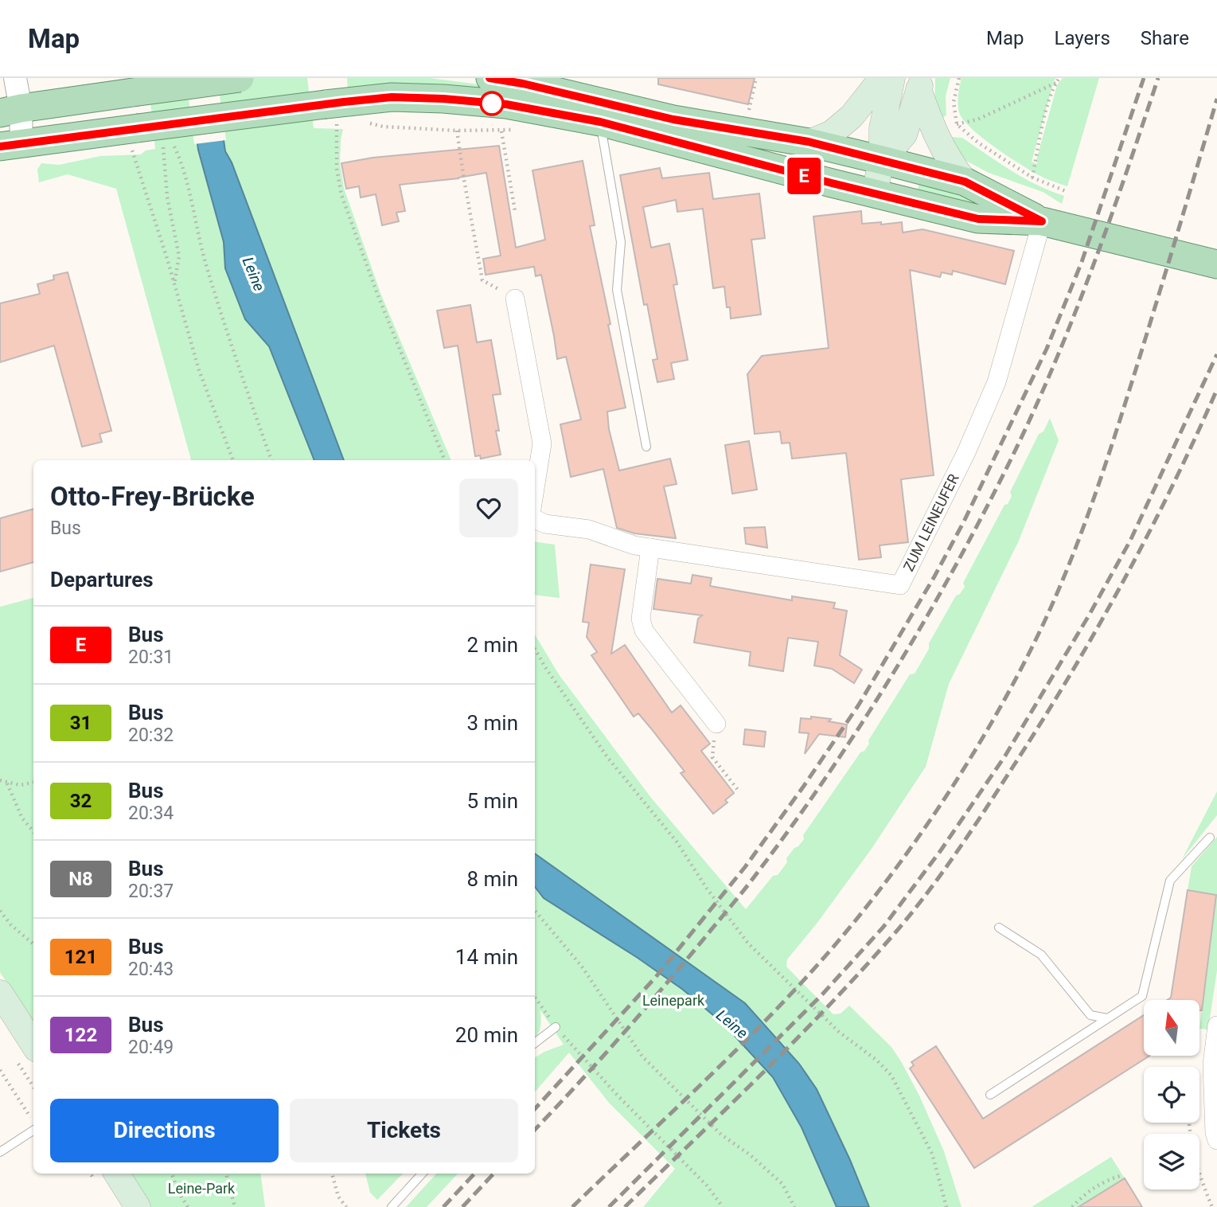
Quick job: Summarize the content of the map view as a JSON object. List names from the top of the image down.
{
  "streets": {
    "street": ["ZUM LEINEUFER"]
  },
  "water": ["Leine"],
  "parks": ["Leinepark", "Leine-Park"],
  "lines": ["bus line E"],
  "north": "top",
  "page": {
    "header": "Map",
    "nav": ["Map", "Layers", "Share"],
    "on_map": "E",
    "heading": [
      ["Otto-Frey-Brücke", "Bus"],
      "Departures"
    ],
    "list": [
      {
        "mark": "E",
        "name": "Bus",
        "note": "20:31",
        "value": "2 min"
      },
      {
        "mark": "31",
        "name": "Bus",
        "note": "20:32",
        "value": "3 min"
      },
      {
        "mark": "32",
        "name": "Bus",
        "note": "20:34",
        "value": "5 min"
      },
      {
        "mark": "N8",
        "name": "Bus",
        "note": "20:37",
        "value": "8 min"
      },
      {
        "mark": "121",
        "name": "Bus",
        "note": "20:43",
        "value": "14 min"
      },
      {
        "mark": "122",
        "name": "Bus",
        "note": "20:49",
        "value": "20 min"
      }
    ],
    "buttons": ["Directions", "Tickets"]
  }
}
